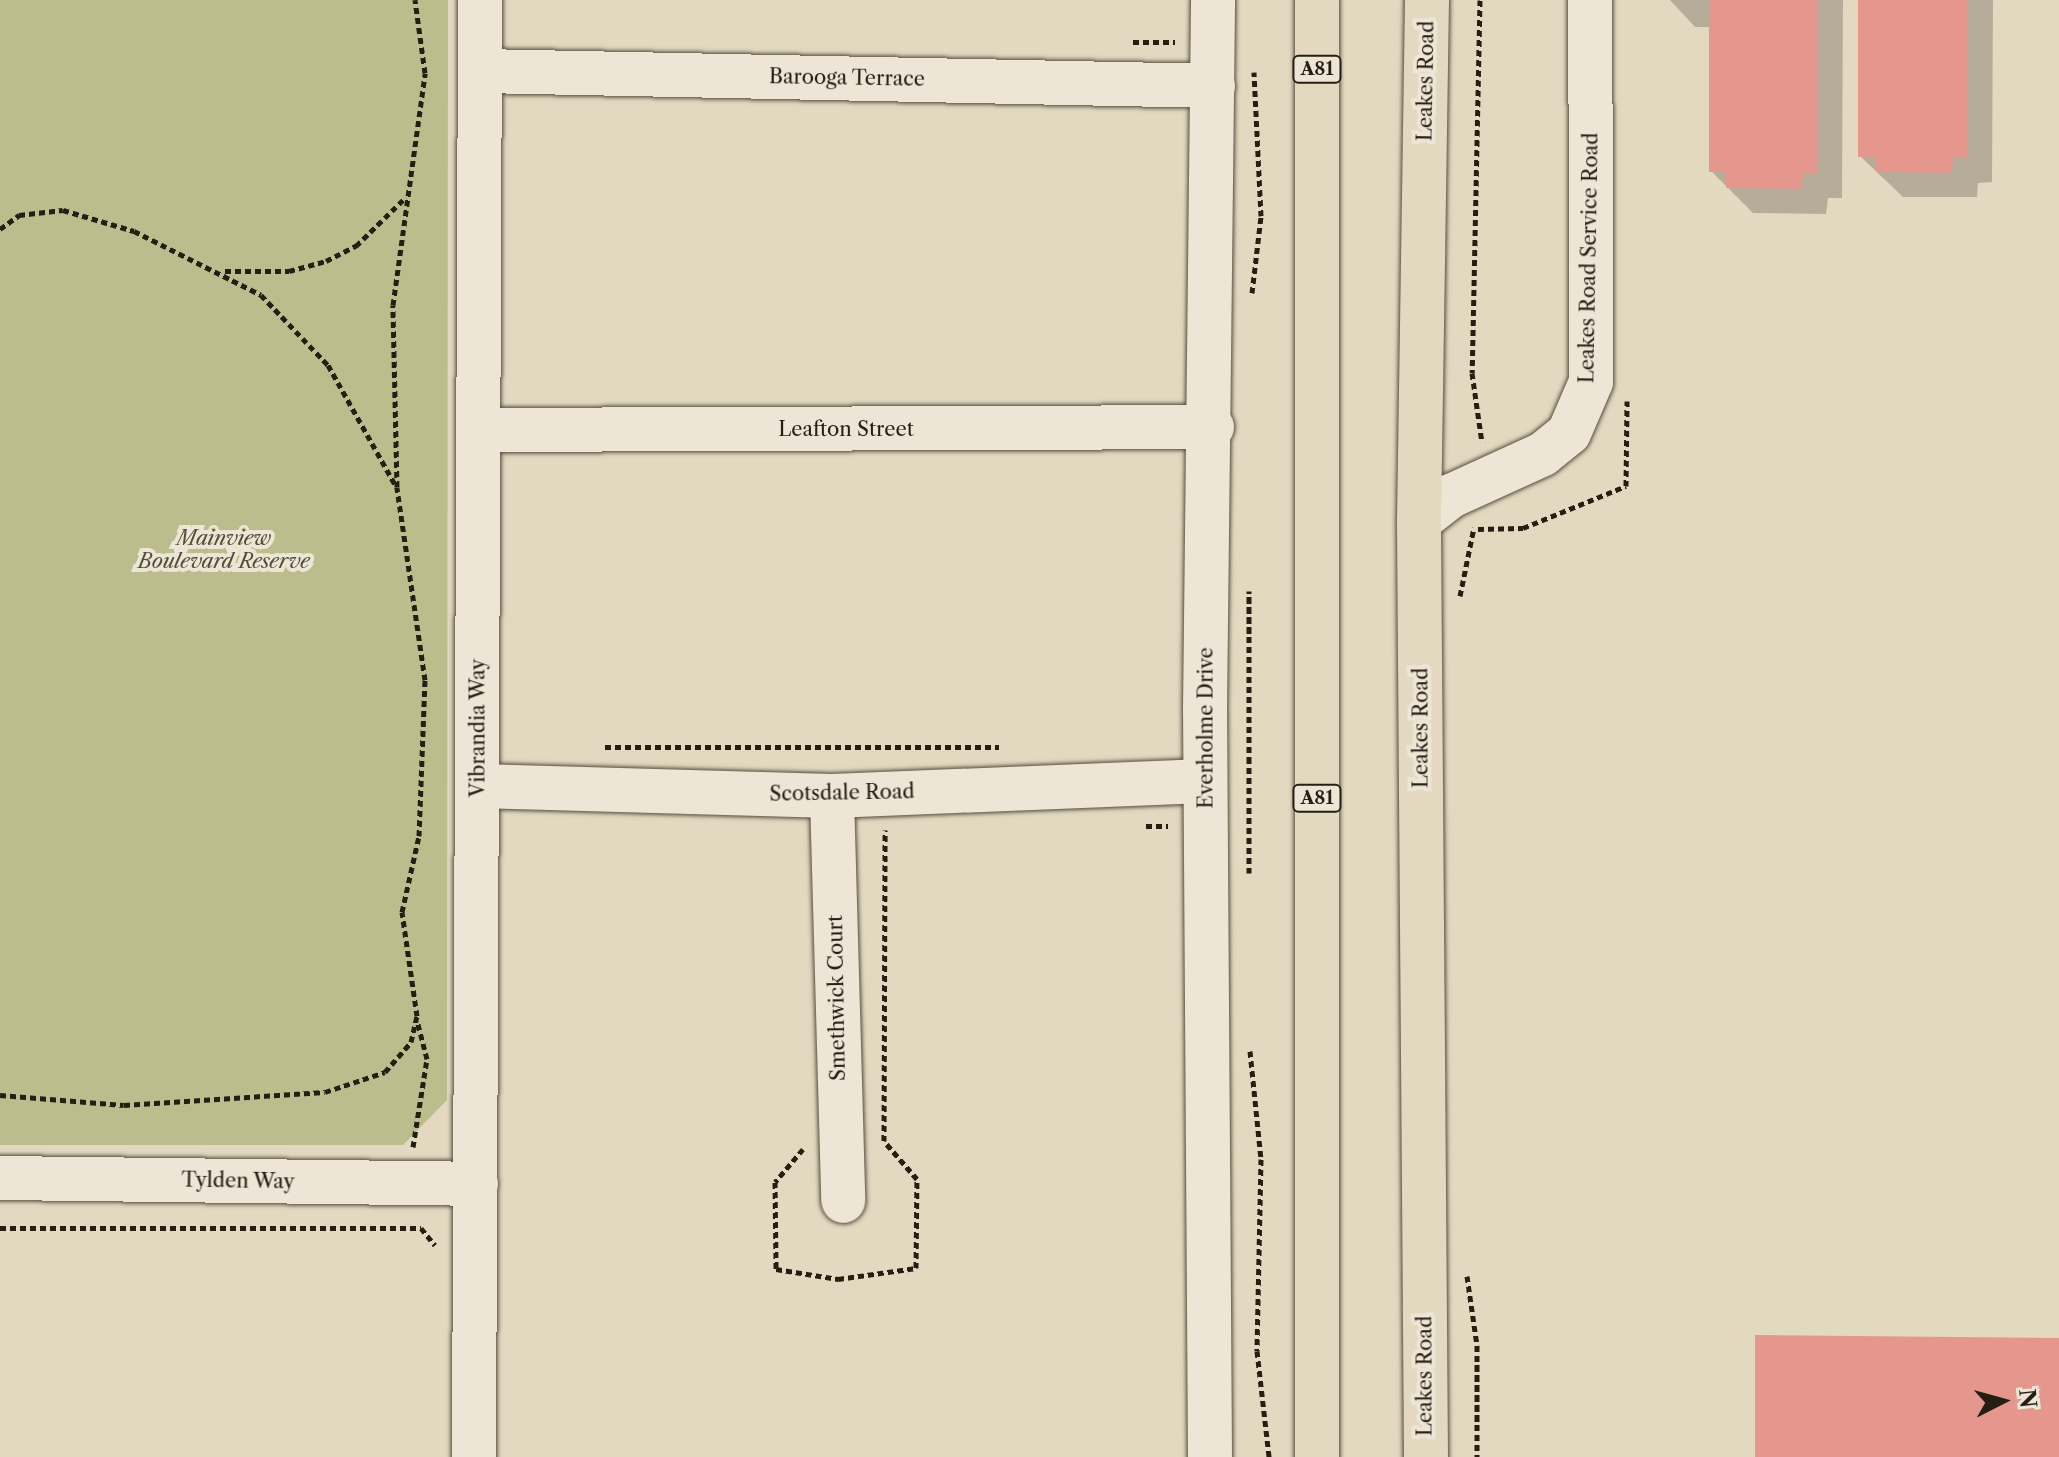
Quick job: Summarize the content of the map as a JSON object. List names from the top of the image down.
{
  "streets": {
    "highway": ["A81", "Leakes Road"],
    "street": [
      "Barooga Terrace",
      "Leakes Road Service Road",
      "Leafton Street",
      "Vibrandia Way",
      "Everholme Drive",
      "Scotsdale Road",
      "Smethwick Court",
      "Tylden Way"
    ]
  },
  "crossings": [
    ["Barooga Terrace", "Vibrandia Way"],
    ["Barooga Terrace", "Everholme Drive"],
    ["Leakes Road", "Leakes Road Service Road"],
    ["Leafton Street", "Vibrandia Way"],
    ["Leafton Street", "Everholme Drive"],
    ["Vibrandia Way", "Scotsdale Road"],
    ["Vibrandia Way", "Tylden Way"],
    ["Everholme Drive", "Scotsdale Road"],
    ["Scotsdale Road", "Smethwick Court"]
  ],
  "parks": ["Mainview Boulevard Reserve"],
  "north": "right"
}
